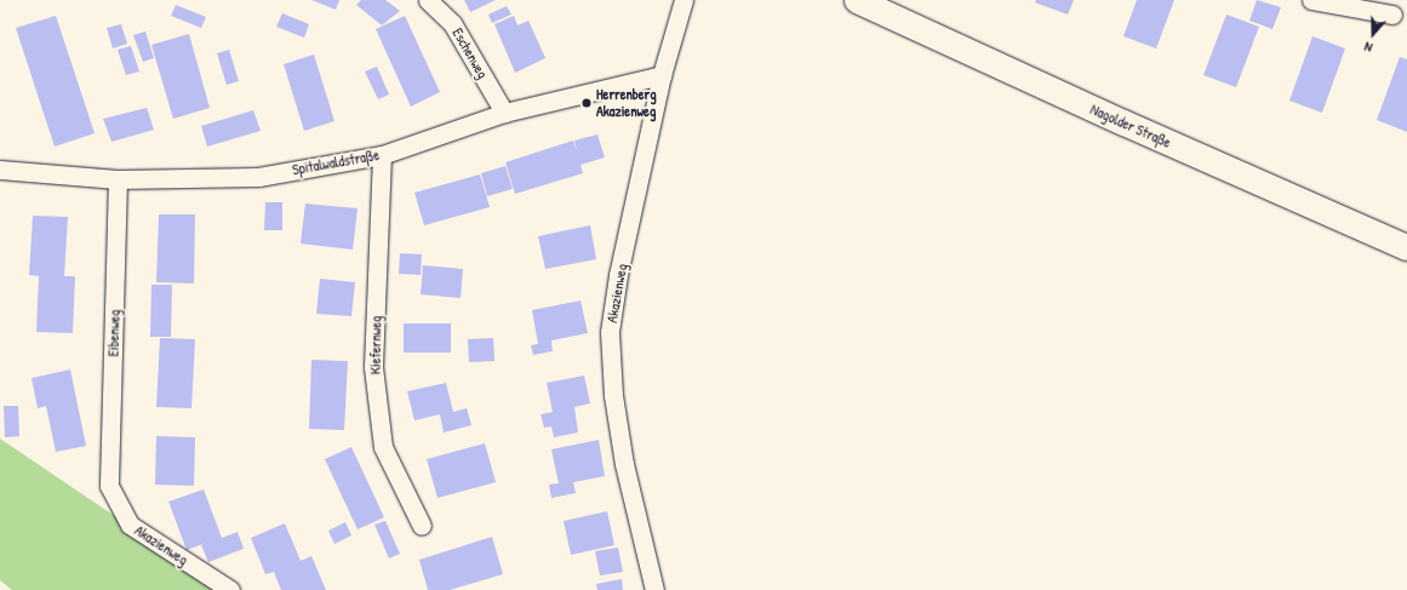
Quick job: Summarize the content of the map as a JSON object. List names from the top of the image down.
{
  "streets": {
    "main road": ["Nagolder Straße"],
    "street": [
      "Eschenweg",
      "Spitalwaldstraße",
      "Akazienweg",
      "Eibenweg",
      "Kiefernweg"
    ]
  },
  "crossings": [
    ["Eschenweg", "Spitalwaldstraße"],
    ["Spitalwaldstraße", "Akazienweg"],
    ["Spitalwaldstraße", "Eibenweg"],
    ["Spitalwaldstraße", "Kiefernweg"],
    ["Akazienweg", "Eibenweg"]
  ],
  "places": ["Herrenberg Akazienweg"],
  "north": "bottom"
}
